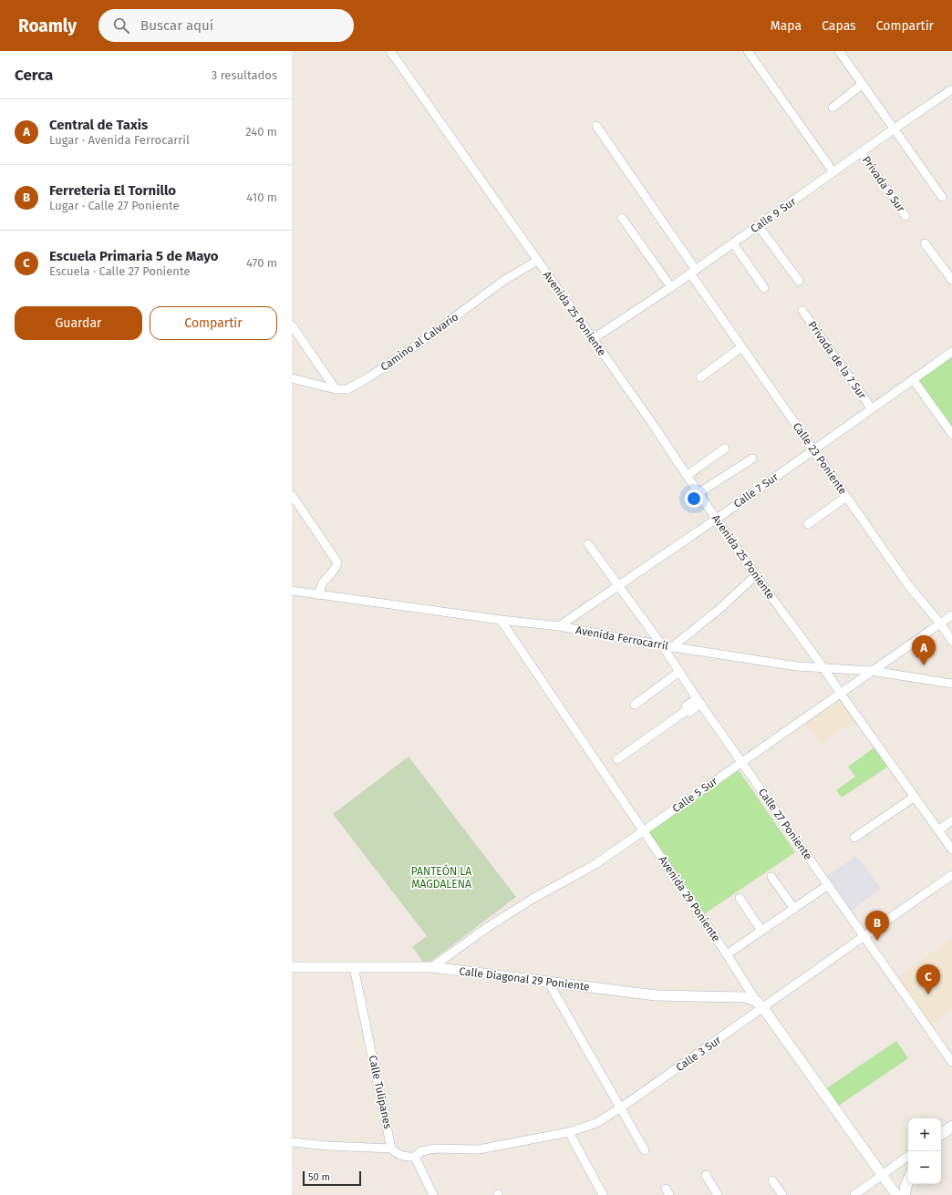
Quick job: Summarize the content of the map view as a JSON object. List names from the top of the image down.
{
  "streets": {
    "street": [
      "Privada 9 Sur",
      "Calle 9 Sur",
      "Avenida 25 Poniente",
      "Camino al Calvario",
      "Privada de la 7 Sur",
      "Calle 23 Poniente",
      "Calle 7 Sur",
      "Avenida Ferrocarril",
      "Calle 5 Sur",
      "Calle 27 Poniente",
      "Avenida 29 Poniente",
      "Calle Diagonal 29 Poniente",
      "Calle 3 Sur",
      "Calle Tulipanes"
    ]
  },
  "crossings": [
    ["Privada 9 Sur", "Calle 9 Sur"],
    ["Calle 9 Sur", "Avenida 25 Poniente"],
    ["Calle 9 Sur", "Calle 23 Poniente"],
    ["Avenida 25 Poniente", "Camino al Calvario"],
    ["Avenida 25 Poniente", "Calle 7 Sur"],
    ["Avenida 25 Poniente", "Avenida Ferrocarril"],
    ["Avenida 25 Poniente", "Calle 5 Sur"],
    ["Privada de la 7 Sur", "Calle 7 Sur"],
    ["Calle 23 Poniente", "Calle 7 Sur"],
    ["Calle 23 Poniente", "Calle 5 Sur"],
    ["Calle 7 Sur", "Avenida Ferrocarril"],
    ["Calle 7 Sur", "Calle 27 Poniente"],
    ["Avenida Ferrocarril", "Calle 5 Sur"],
    ["Avenida Ferrocarril", "Calle 27 Poniente"],
    ["Avenida Ferrocarril", "Avenida 29 Poniente"],
    ["Calle 5 Sur", "Calle 27 Poniente"],
    ["Calle 5 Sur", "Avenida 29 Poniente"],
    ["Calle 5 Sur", "Calle Diagonal 29 Poniente"],
    ["Calle 27 Poniente", "Calle 3 Sur"],
    ["Avenida 29 Poniente", "Calle Diagonal 29 Poniente"],
    ["Avenida 29 Poniente", "Calle 3 Sur"],
    ["Calle Diagonal 29 Poniente", "Calle Tulipanes"]
  ],
  "parks": ["PANTEÓN LA MAGDALENA"],
  "scale_bar": "50 m",
  "page": {
    "header": "Roamly",
    "search": "Buscar aquí",
    "nav": ["Mapa", "Capas", "Compartir"],
    "heading": ["Cerca", "3 resultados"],
    "list": [
      {
        "mark": "A",
        "name": "Central de Taxis",
        "note": "Lugar · Avenida Ferrocarril",
        "value": "240 m"
      },
      {
        "mark": "B",
        "name": "Ferreteria El Tornillo",
        "note": "Lugar · Calle 27 Poniente",
        "value": "410 m"
      },
      {
        "mark": "C",
        "name": "Escuela Primaria 5 de Mayo",
        "note": "Escuela · Calle 27 Poniente",
        "value": "470 m"
      }
    ],
    "buttons": ["Guardar", "Compartir"],
    "pins": ["A", "B", "C"],
    "map_buttons": ["+", "−"],
    "scale": "50 m"
  }
}
